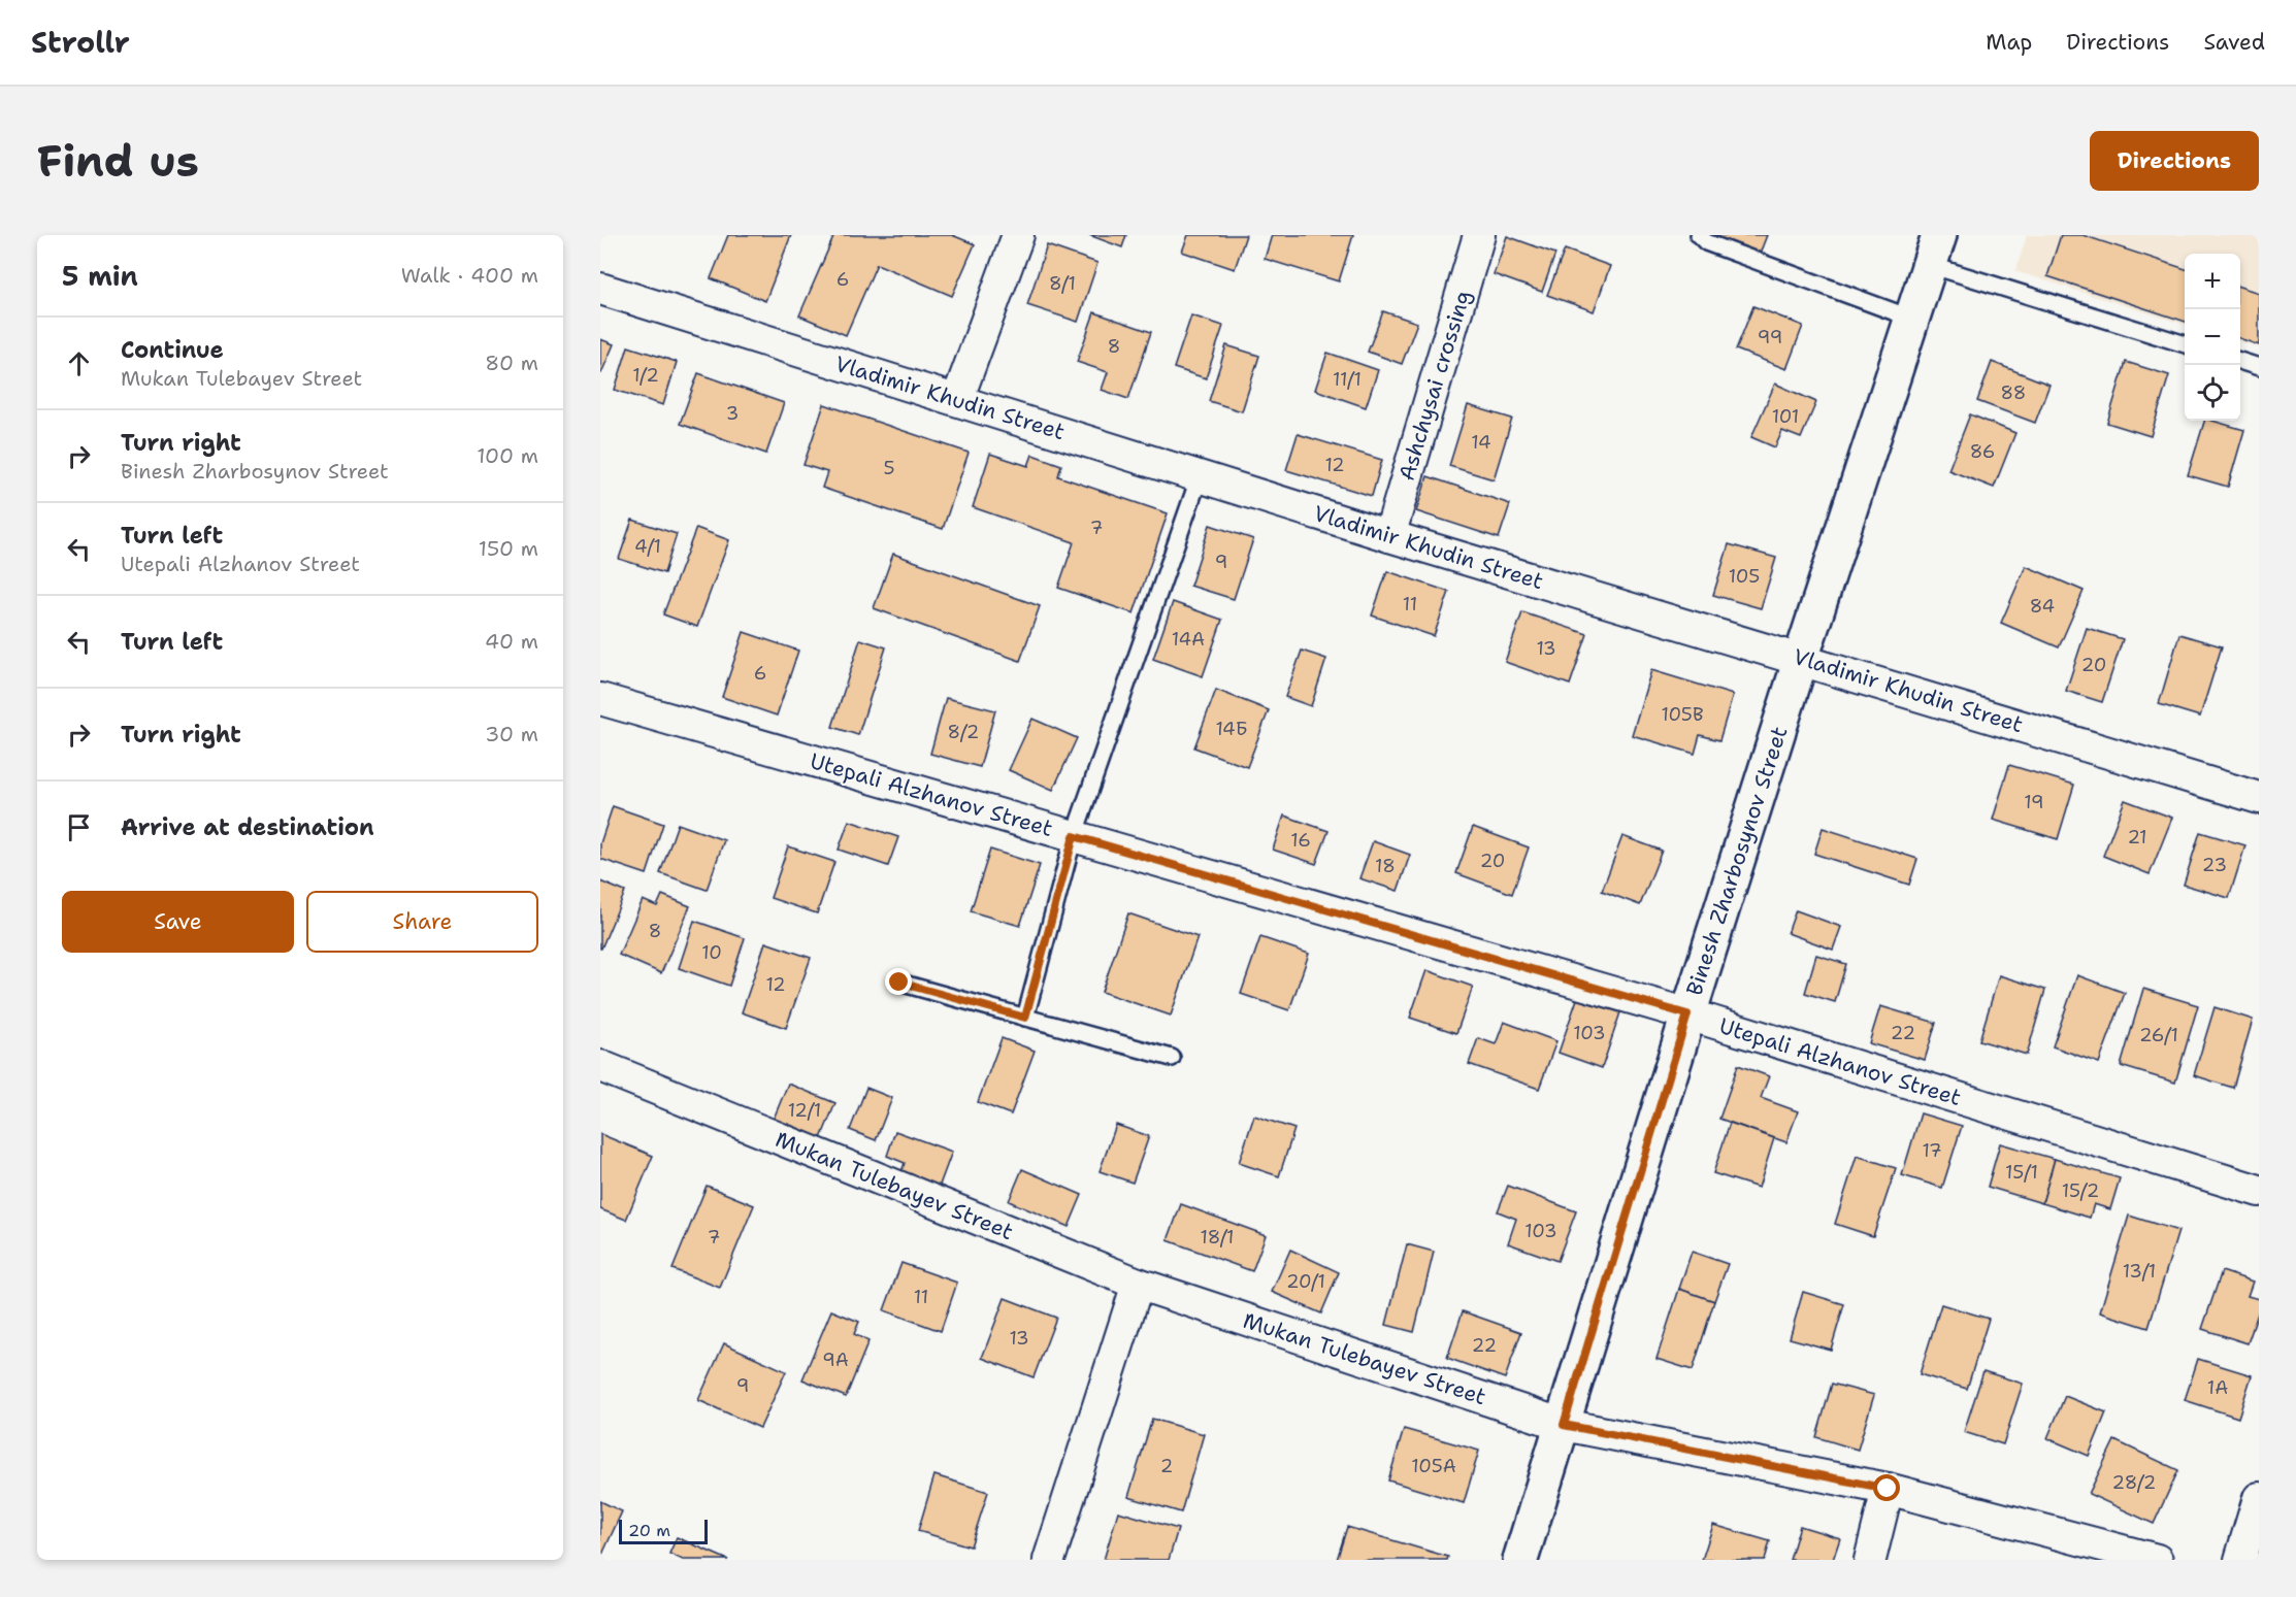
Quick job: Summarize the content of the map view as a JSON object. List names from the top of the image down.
{
  "streets": {
    "street": [
      "Ashchysai crossing",
      "Vladimir Khudin Street",
      "Utepali Alzhanov Street",
      "Binesh Zharbosynov Street",
      "Mukan Tulebayev Street"
    ]
  },
  "crossings": [
    ["Ashchysai crossing", "Vladimir Khudin Street"],
    ["Vladimir Khudin Street", "Binesh Zharbosynov Street"],
    ["Utepali Alzhanov Street", "Binesh Zharbosynov Street"],
    ["Binesh Zharbosynov Street", "Mukan Tulebayev Street"]
  ],
  "house_numbers": [
    "6",
    "8/1",
    "99",
    "8",
    "1/2",
    "11/1",
    "88",
    "3",
    "101",
    "14",
    "86",
    "12",
    "5",
    "7",
    "4/1",
    "9",
    "105",
    "11",
    "84",
    "14А",
    "13",
    "20",
    "6",
    "105В",
    "14Б",
    "8/2",
    "19",
    "21",
    "16",
    "20",
    "23",
    "18",
    "8",
    "10",
    "12",
    "103",
    "22",
    "26/1",
    "12/1",
    "17",
    "15/1",
    "15/2",
    "103",
    "7",
    "18/1",
    "13/1",
    "20/1",
    "11",
    "13",
    "22",
    "9А",
    "9",
    "1А",
    "2",
    "105А",
    "28/2"
  ],
  "scale_bar": "20 m",
  "page": {
    "header": "Strollr",
    "nav": ["Map", "Directions", "Saved"],
    "buttons": [
      "Directions",
      ["Save", "Share"]
    ],
    "title": "Find us",
    "heading": ["5 min", "Walk · 400 m"],
    "map_buttons": ["+", "−"],
    "list": [
      ["Continue", "Mukan Tulebayev Street", "80 m"],
      ["Turn right", "Binesh Zharbosynov Street", "100 m"],
      ["Turn left", "Utepali Alzhanov Street", "150 m"],
      ["Turn left", "40 m"],
      ["Turn right", "30 m"],
      "Arrive at destination"
    ],
    "scale": "20 m"
  }
}
